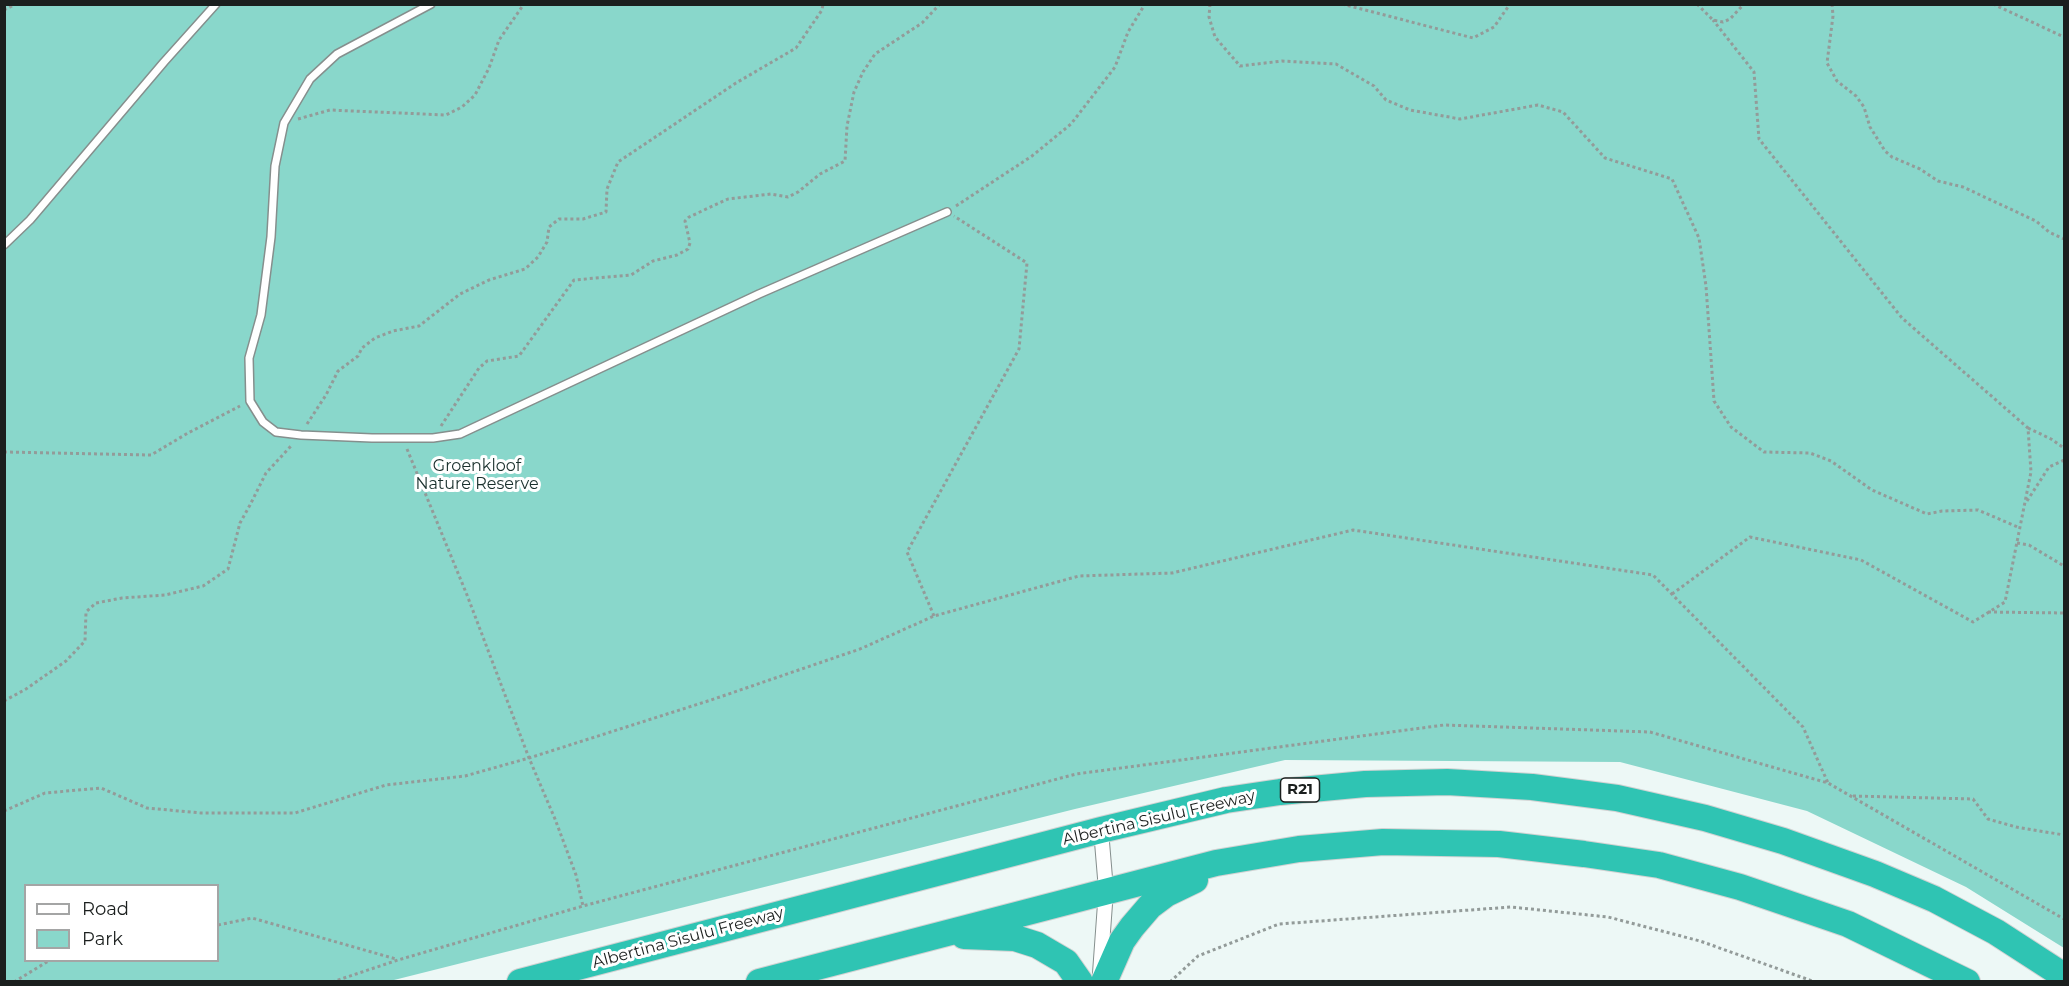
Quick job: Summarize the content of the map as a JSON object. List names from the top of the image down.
{
  "streets": {
    "highway": ["R21", "Albertina Sisulu Freeway"]
  },
  "parks": ["Groenkloof Nature Reserve"],
  "legend": ["Road", "Park"]
}
